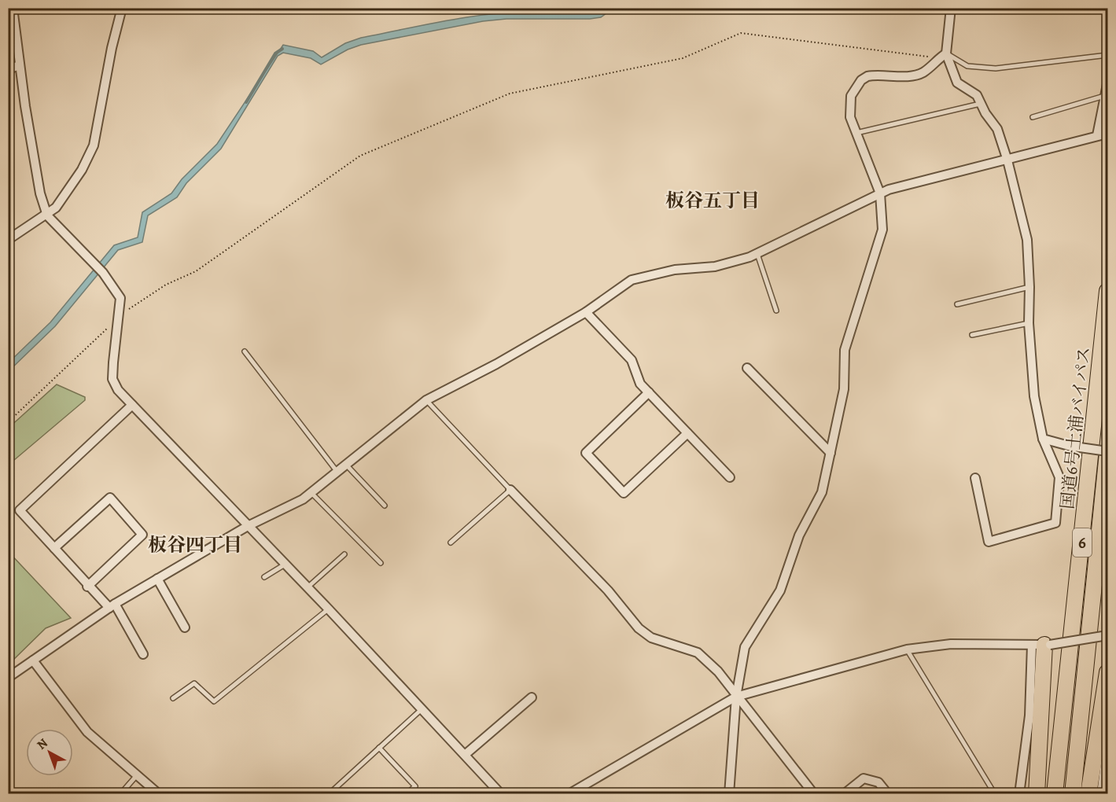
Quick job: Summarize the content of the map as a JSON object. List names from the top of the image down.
{
  "streets": {
    "highway": ["国道6号土浦バイパス", "6"]
  },
  "districts": ["板谷五丁目", "板谷四丁目"],
  "north": "top left"
}
